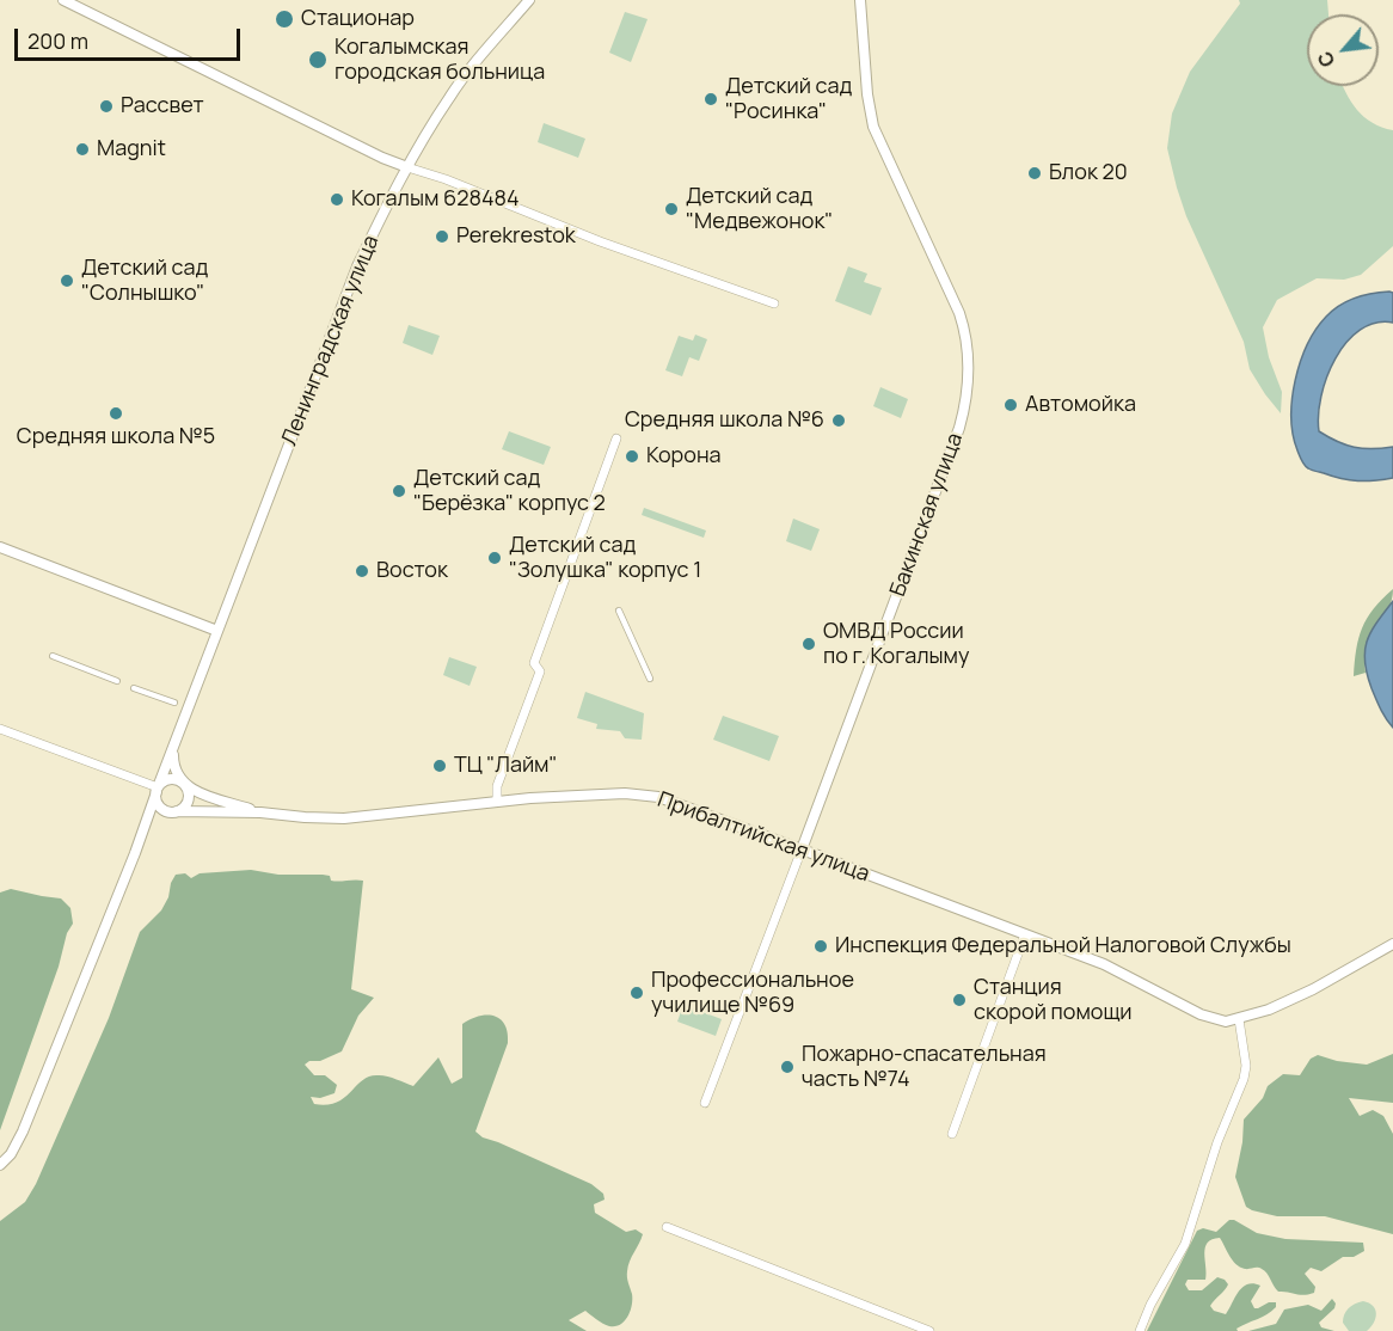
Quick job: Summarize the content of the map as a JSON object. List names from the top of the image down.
{
  "streets": {
    "street": ["Ленинградская улица", "Бакинская улица", "Прибалтийская улица"]
  },
  "crossings": [
    ["Бакинская улица", "Прибалтийская улица"]
  ],
  "places": [
    "Стационар",
    "Когалымская городская больница",
    "Детский сад \"Росинка\"",
    "Рассвет",
    "Magnit",
    "Блок 20",
    "Когалым 628484",
    "Детский сад \"Медвежонок\"",
    "Perekrestok",
    "Детский сад \"Солнышко\"",
    "Автомойка",
    "Средняя школа №5",
    "Средняя школа №6",
    "Корона",
    "Детский сад \"Берёзка\" корпус 2",
    "Детский сад \"Золушка\" корпус 1",
    "Восток",
    "ОМВД России по г. Когалыму",
    "ТЦ \"Лайм\"",
    "Инспекция Федеральной Налоговой Службы",
    "Профессиональное училище №69",
    "Станция скорой помощи",
    "Пожарно-спасательная часть №74"
  ],
  "scale_bar": "200 m",
  "north": "bottom left"
}
